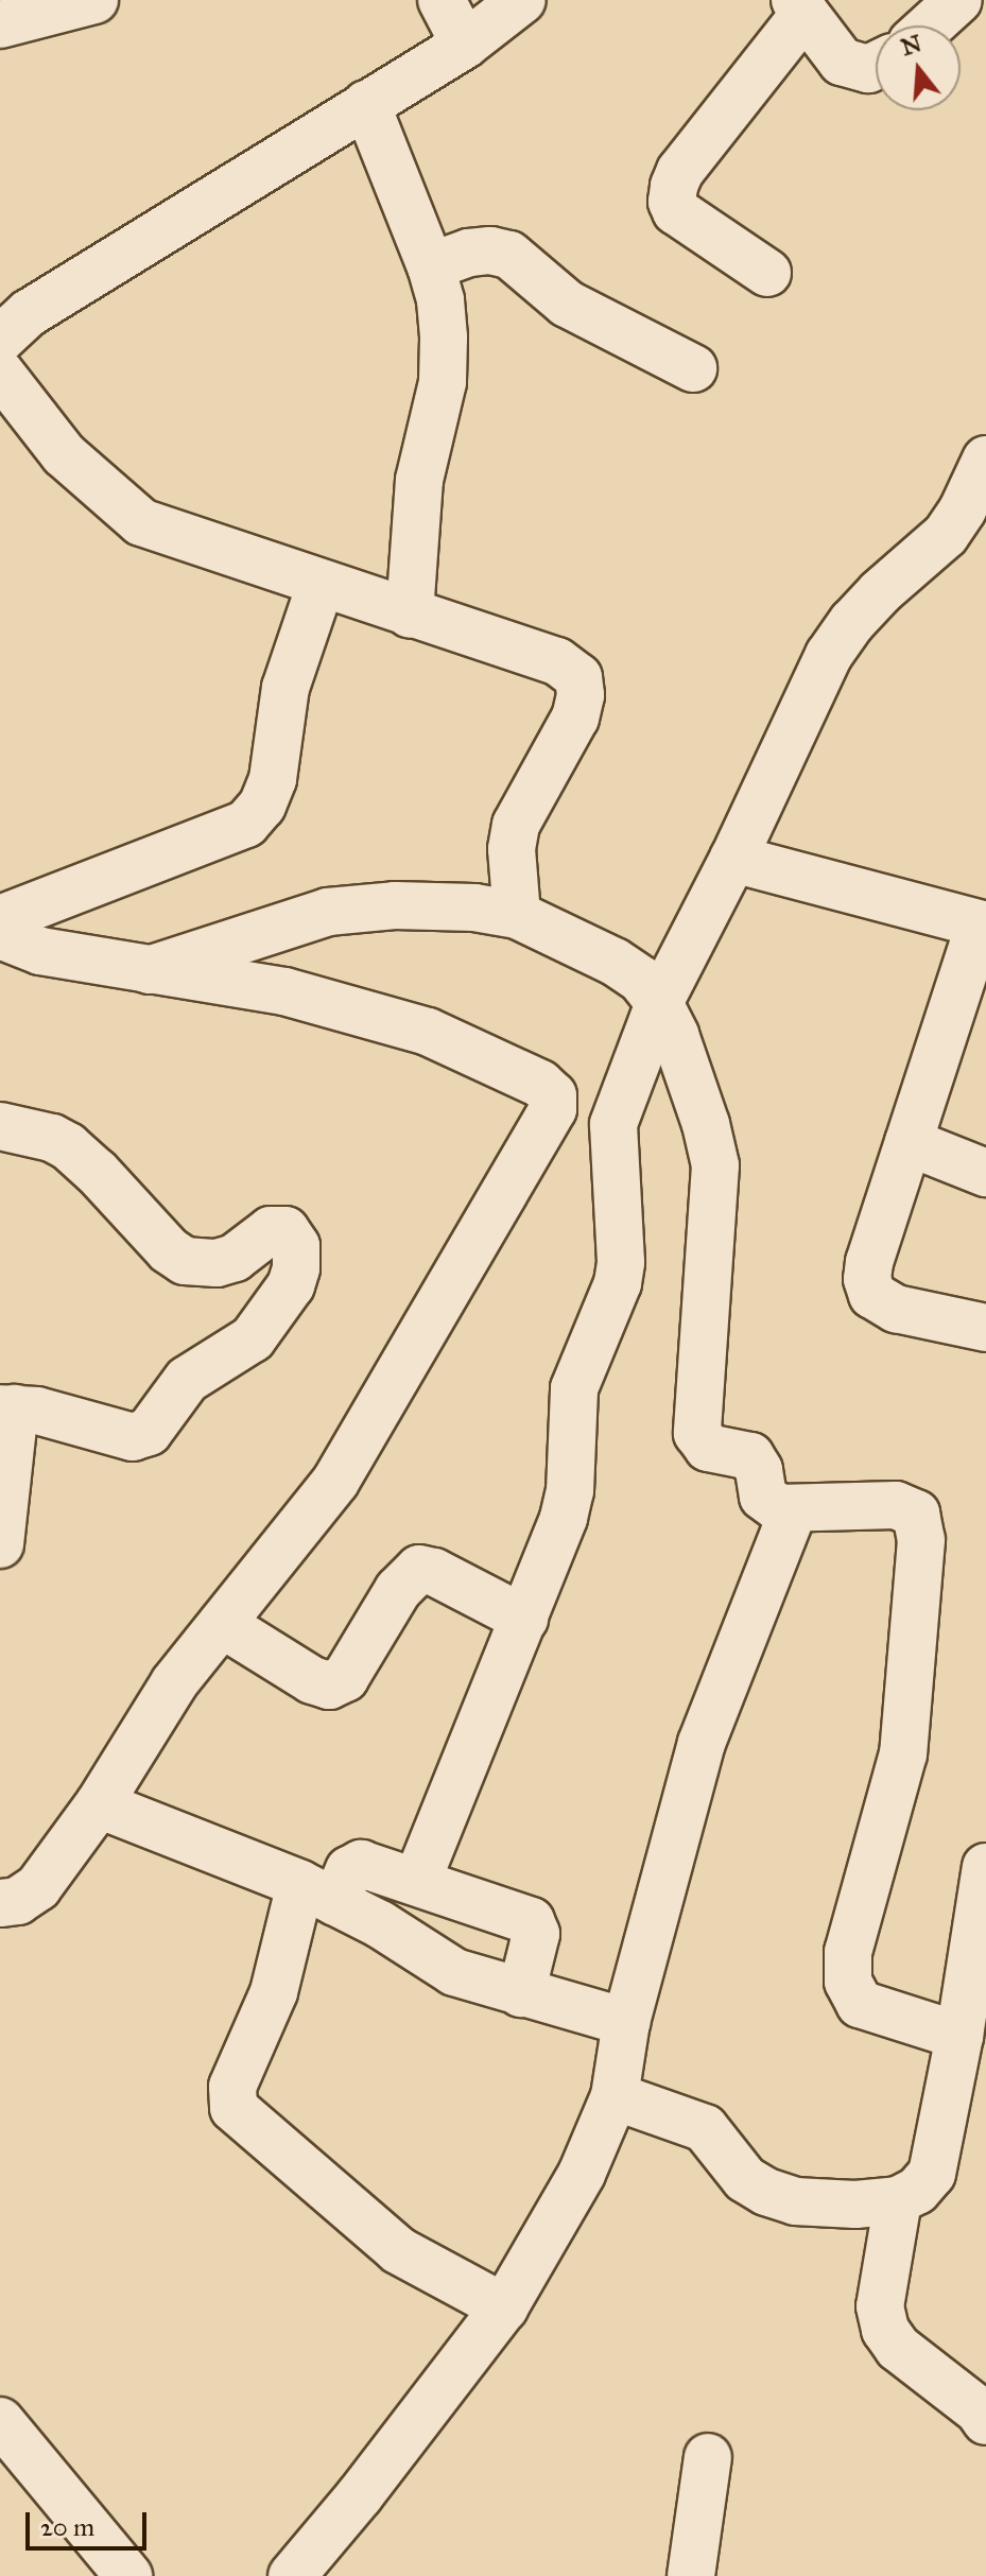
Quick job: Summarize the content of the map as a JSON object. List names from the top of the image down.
{
  "scale_bar": "20 m",
  "north": "top"
}
